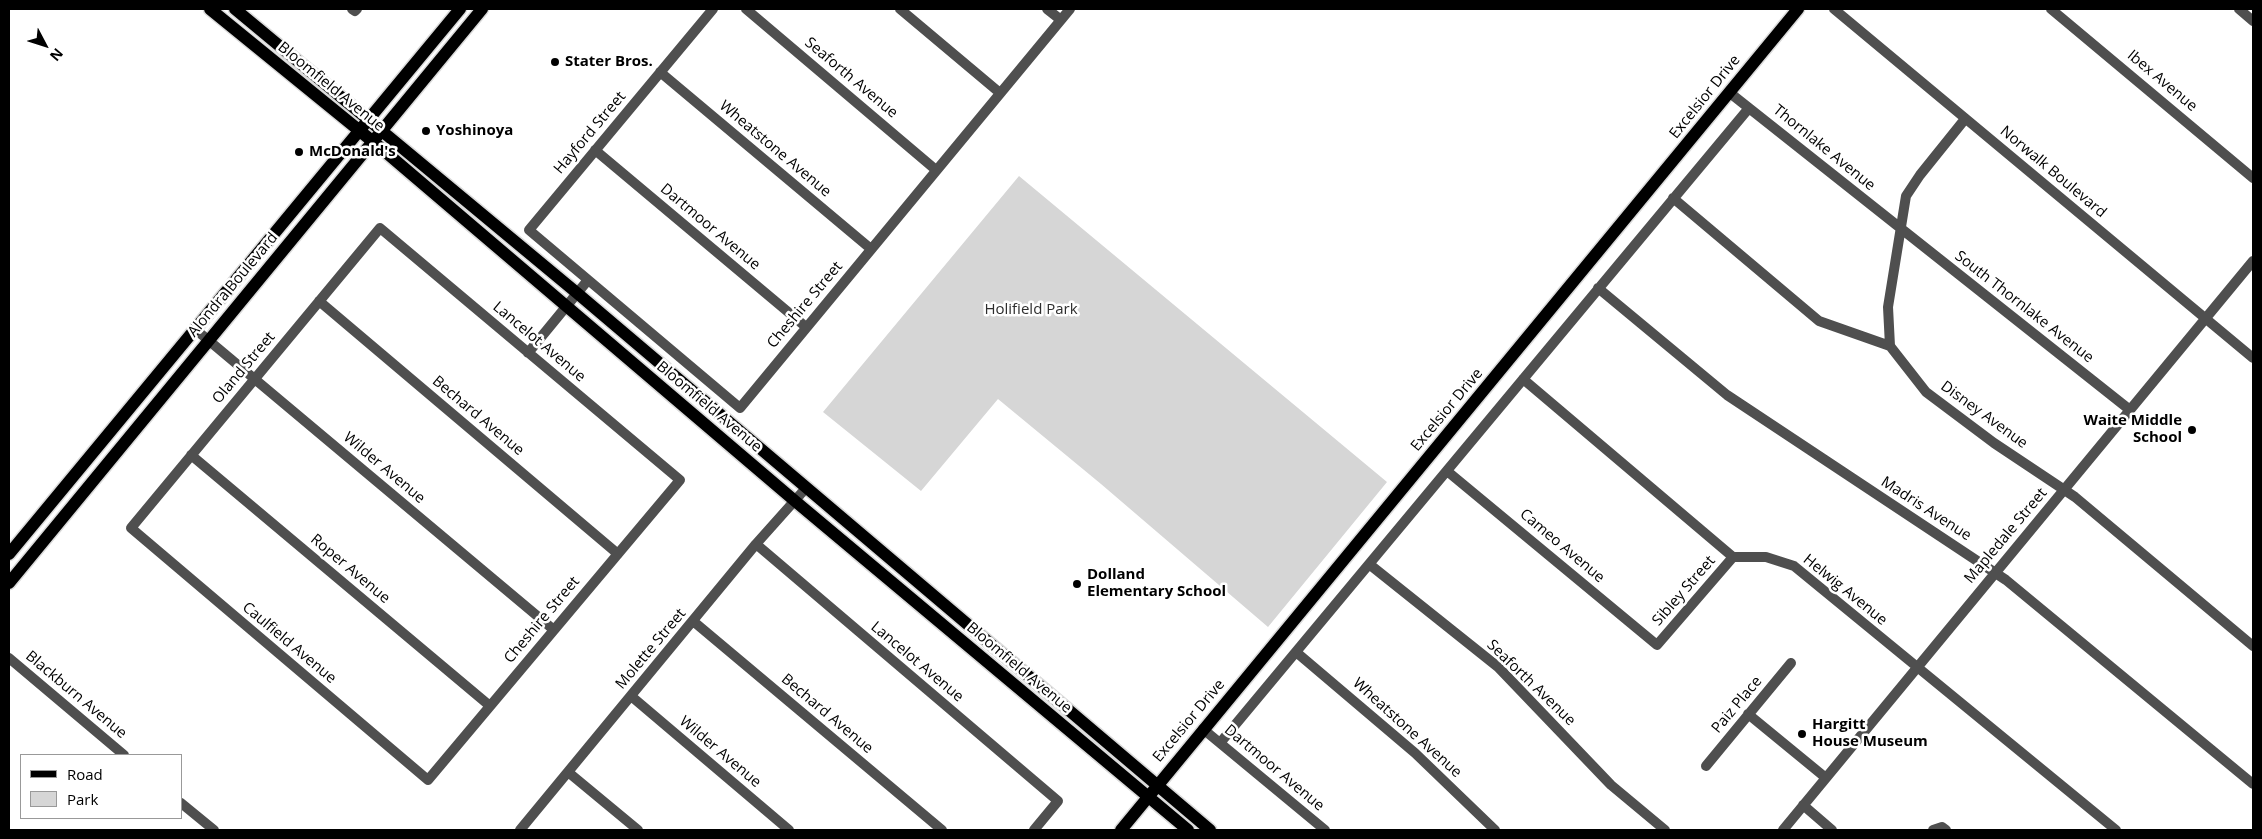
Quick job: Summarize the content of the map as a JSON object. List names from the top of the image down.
{
  "streets": {
    "main road": ["Bloomfield Avenue", "Excelsior Drive", "Alondra Boulevard"],
    "street": [
      "Seaforth Avenue",
      "Ibex Avenue",
      "Hayford Street",
      "Thornlake Avenue",
      "Wheatstone Avenue",
      "Norwalk Boulevard",
      "Dartmoor Avenue",
      "Cheshire Street",
      "South Thornlake Avenue",
      "Lancelot Avenue",
      "Oland Street",
      "Disney Avenue",
      "Bechard Avenue",
      "Wilder Avenue",
      "Madris Avenue",
      "Mapledale Street",
      "Cameo Avenue",
      "Roper Avenue",
      "Helwig Avenue",
      "Sibley Street",
      "Caulfield Avenue",
      "Molette Street",
      "Blackburn Avenue",
      "Paiz Place"
    ]
  },
  "crossings": [
    ["Seaforth Avenue", "Cheshire Street"],
    ["Bloomfield Avenue", "Excelsior Drive"],
    ["Bloomfield Avenue", "Alondra Boulevard"],
    ["Bloomfield Avenue", "Molette Street"],
    ["Excelsior Drive", "Thornlake Avenue"],
    ["Excelsior Drive", "Dartmoor Avenue"],
    ["Hayford Street", "Wheatstone Avenue"],
    ["Hayford Street", "Dartmoor Avenue"],
    ["Hayford Street", "Cheshire Street"],
    ["Thornlake Avenue", "South Thornlake Avenue"],
    ["Wheatstone Avenue", "Cheshire Street"],
    ["Norwalk Boulevard", "Mapledale Street"],
    ["Dartmoor Avenue", "Cheshire Street"],
    ["Alondra Boulevard", "Wilder Avenue"],
    ["Cheshire Street", "Lancelot Avenue"],
    ["Cheshire Street", "Bechard Avenue"],
    ["Cheshire Street", "Wilder Avenue"],
    ["Cheshire Street", "Roper Avenue"],
    ["Cheshire Street", "Caulfield Avenue"],
    ["South Thornlake Avenue", "Mapledale Street"],
    ["Lancelot Avenue", "Oland Street"],
    ["Lancelot Avenue", "Molette Street"],
    ["Oland Street", "Bechard Avenue"],
    ["Oland Street", "Wilder Avenue"],
    ["Oland Street", "Roper Avenue"],
    ["Oland Street", "Caulfield Avenue"],
    ["Disney Avenue", "Mapledale Street"],
    ["Bechard Avenue", "Molette Street"],
    ["Wilder Avenue", "Molette Street"],
    ["Madris Avenue", "Mapledale Street"],
    ["Mapledale Street", "Helwig Avenue"],
    ["Cameo Avenue", "Sibley Street"],
    ["Helwig Avenue", "Sibley Street"]
  ],
  "parks": ["Holifield Park"],
  "places": [
    "Stater Bros.",
    "Yoshinoya",
    "McDonald's",
    "Waite Middle School",
    "Dolland Elementary School",
    "Hargitt House Museum"
  ],
  "legend": ["Road", "Park"],
  "north": "bottom right"
}
